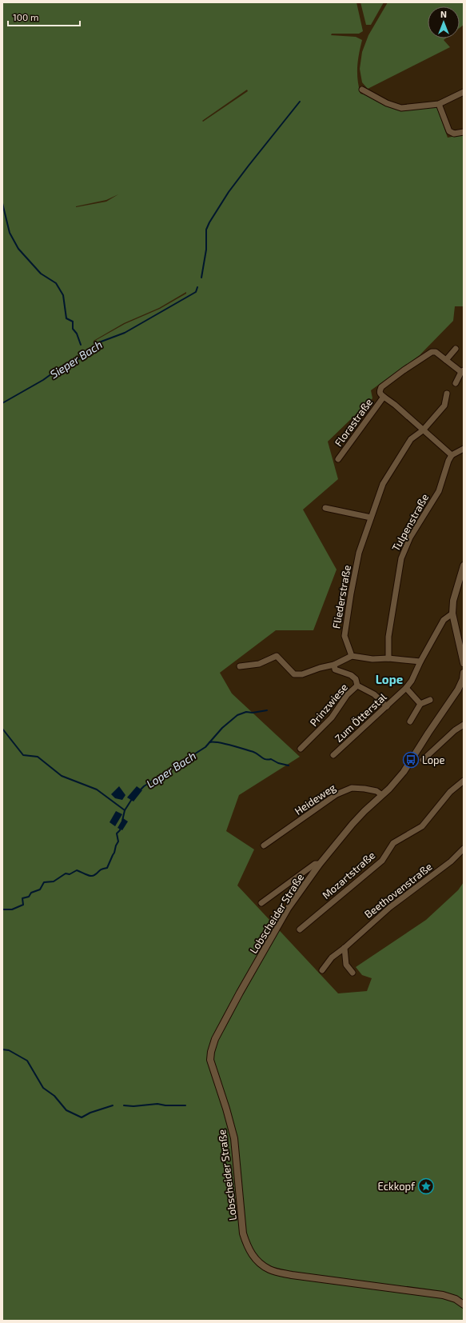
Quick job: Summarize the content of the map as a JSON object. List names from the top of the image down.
{
  "streets": {
    "street": [
      "Florastraße",
      "Tulpenstraße",
      "Fliederstraße",
      "Prinzwiese",
      "Zum Ötterstal",
      "Heideweg",
      "Mozartstraße",
      "Beethovenstraße",
      "Lobscheider Straße"
    ]
  },
  "crossings": [
    ["Florastraße", "Tulpenstraße"],
    ["Florastraße", "Fliederstraße"],
    ["Heideweg", "Lobscheider Straße"]
  ],
  "districts": ["Lope"],
  "water": ["Sieper Bach", "Loper Bach"],
  "places": {
    "bus stop": ["Lope"],
    "place": ["Eckkopf"]
  },
  "scale_bar": "100 m",
  "north": "top"
}
